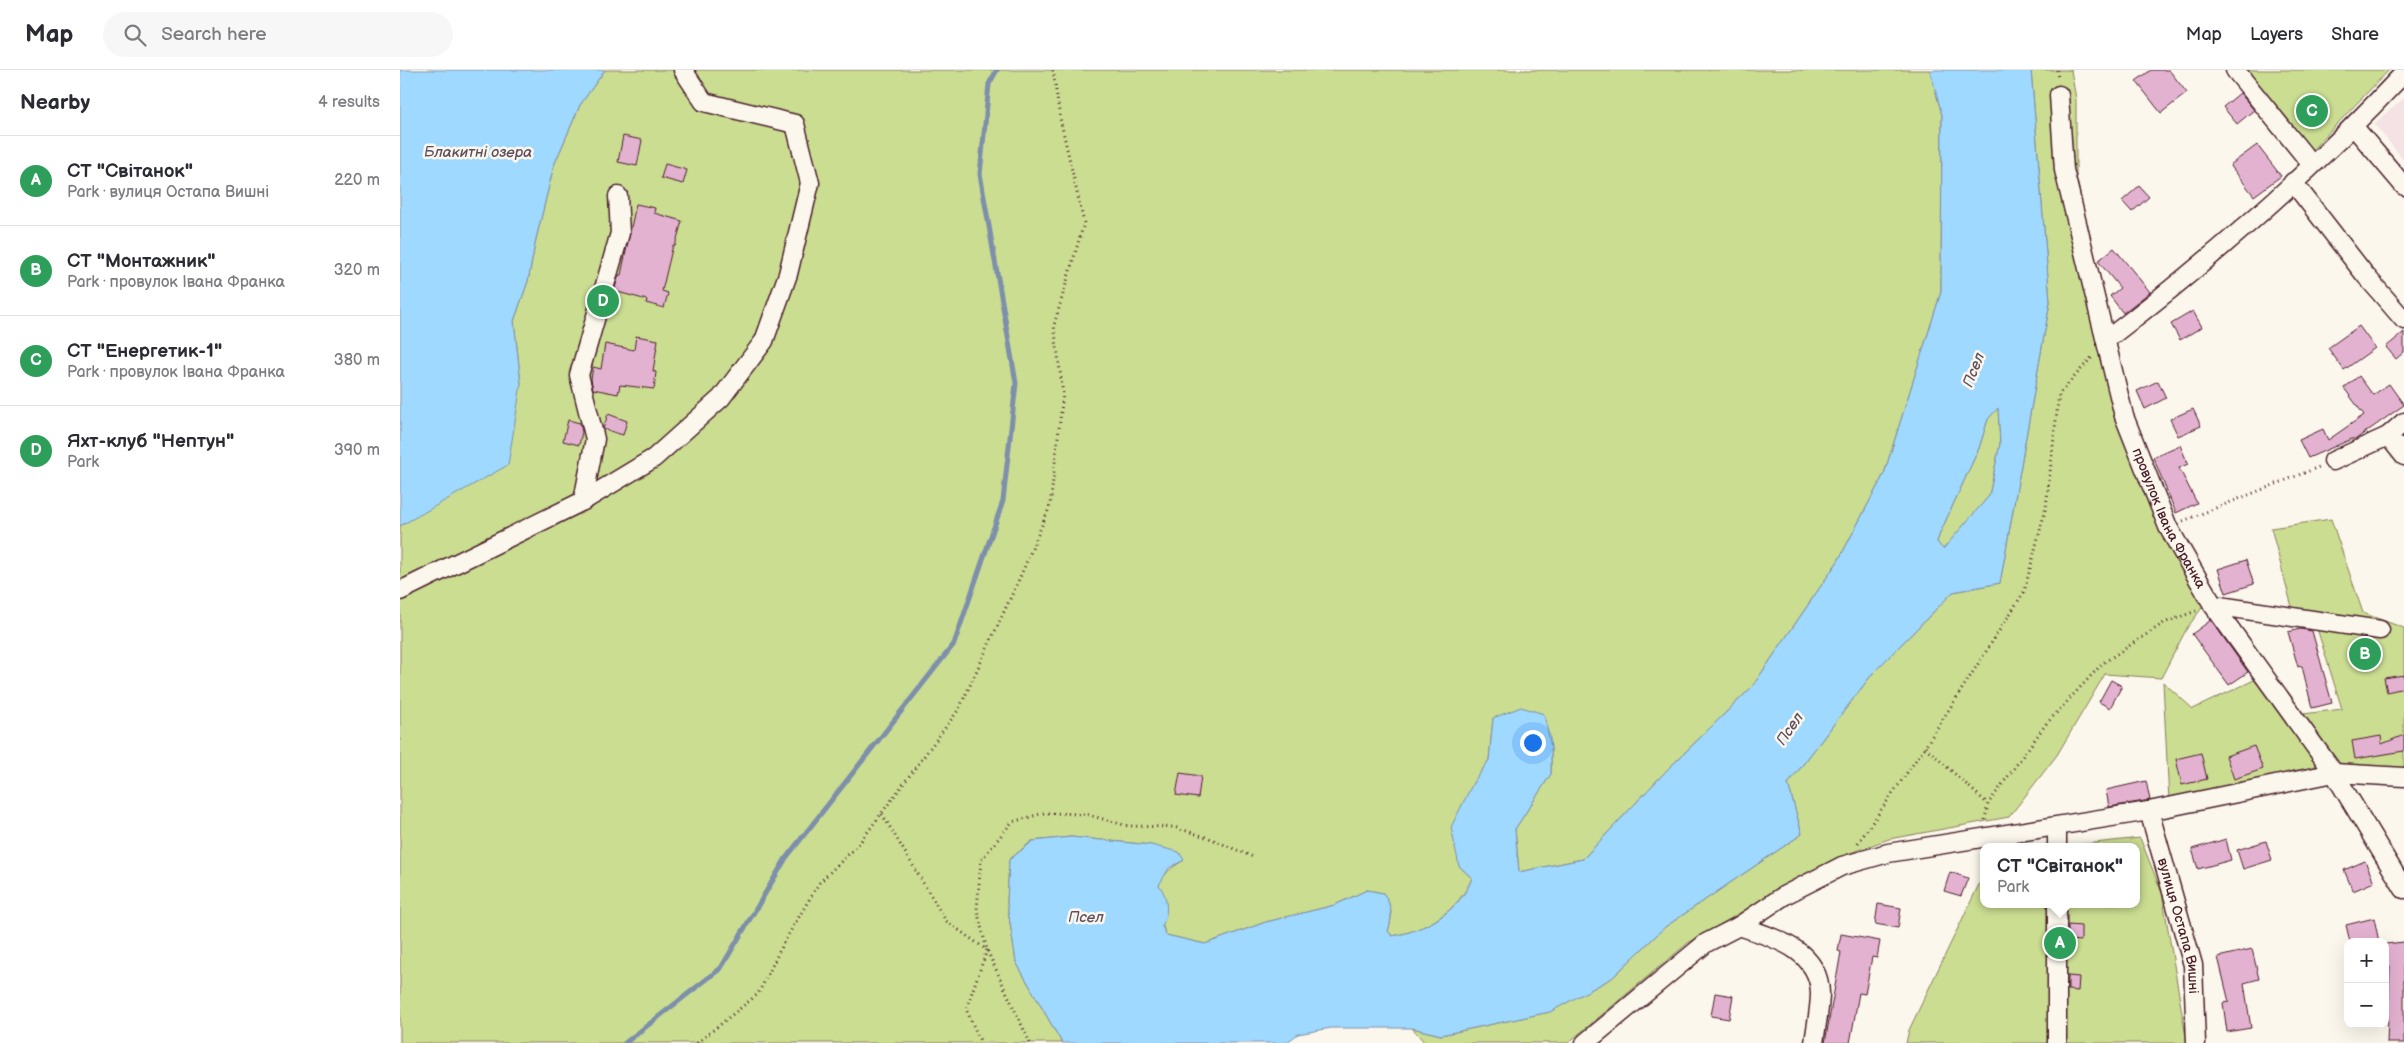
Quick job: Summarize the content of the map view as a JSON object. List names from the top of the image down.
{
  "streets": {
    "street": ["провулок Івана Франка", "вулиця Остапа Вишні"]
  },
  "water": ["Блакитні озера", "Псел"],
  "page": {
    "header": "Map",
    "search": "Search here",
    "nav": ["Map", "Layers", "Share"],
    "heading": ["Nearby", "4 results"],
    "pins": [
      "C",
      "D",
      "B",
      "A"
    ],
    "list": [
      {
        "mark": "A",
        "name": "СТ \"Світанок\"",
        "note": "Park · вулиця Остапа Вишні",
        "value": "220 m"
      },
      {
        "mark": "B",
        "name": "СТ \"Монтажник\"",
        "note": "Park · провулок Івана Франка",
        "value": "320 m"
      },
      {
        "mark": "C",
        "name": "СТ \"Енергетик-1\"",
        "note": "Park · провулок Івана Франка",
        "value": "380 m"
      },
      {
        "mark": "D",
        "name": "Яхт-клуб \"Нептун\"",
        "note": "Park",
        "value": "390 m"
      }
    ],
    "popup": ["СТ \"Світанок\"", "Park"],
    "map_buttons": ["+", "−"]
  }
}
